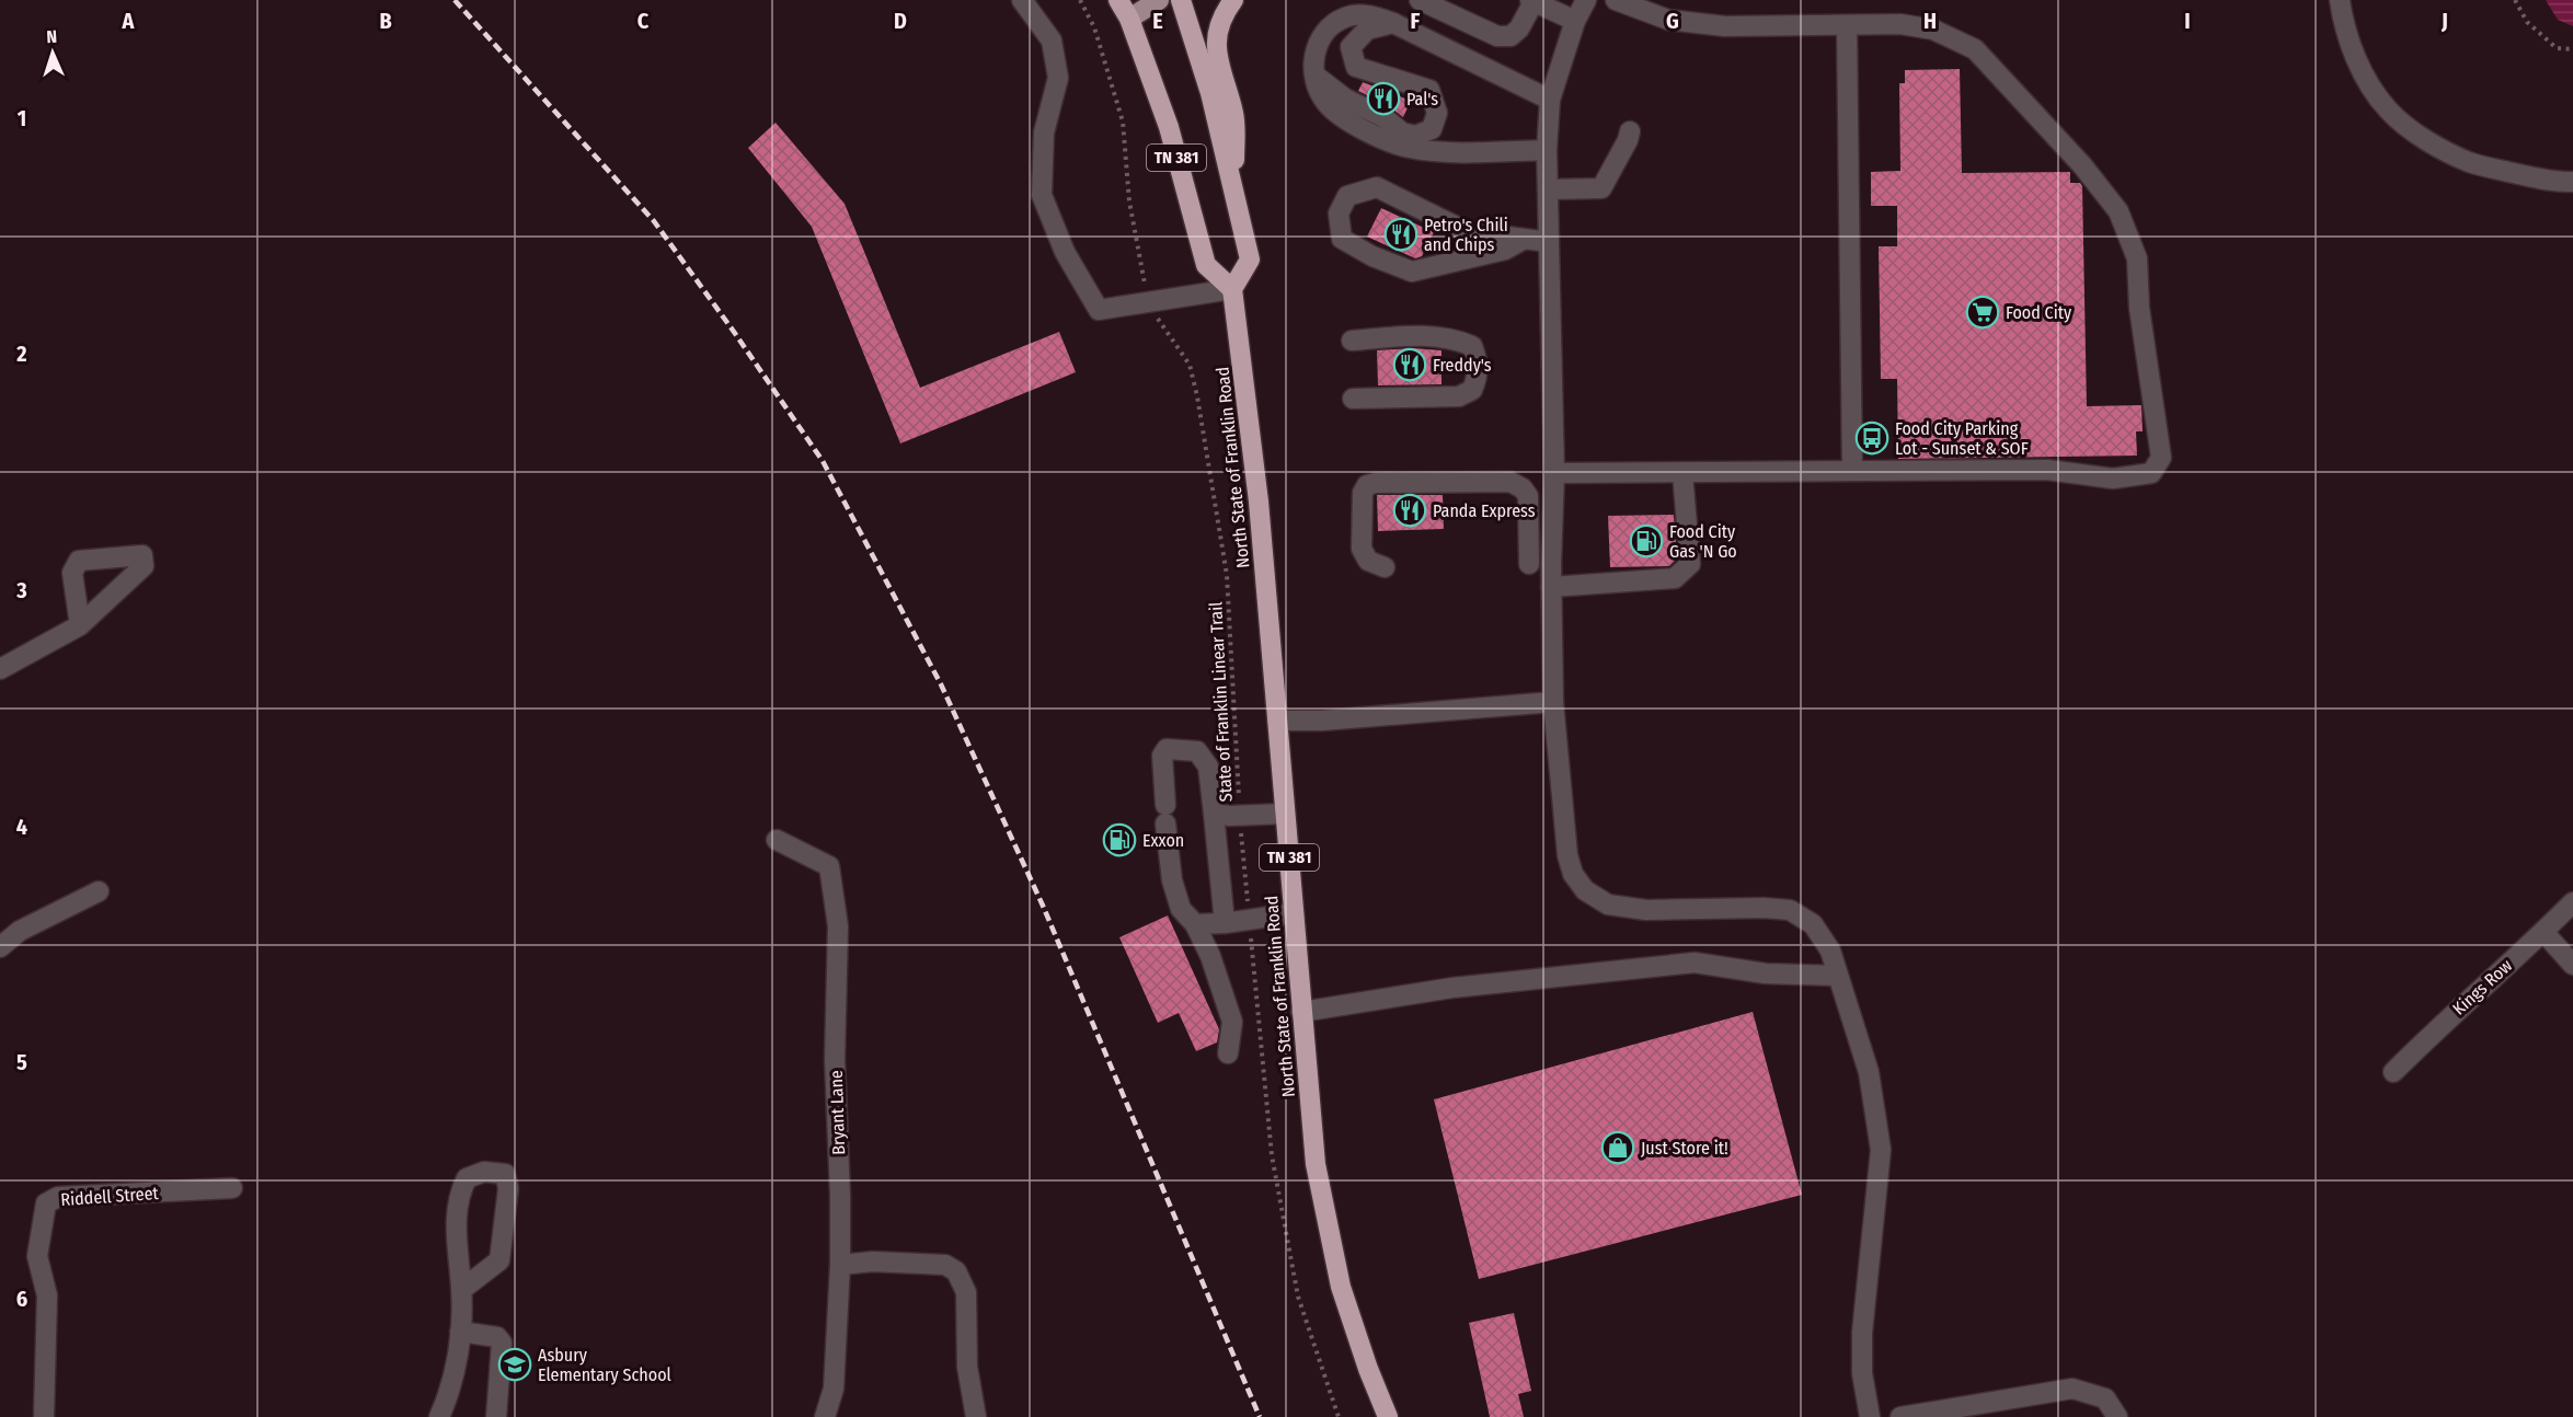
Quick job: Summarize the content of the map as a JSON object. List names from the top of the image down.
{
  "streets": {
    "highway": ["TN 381", "North State of Franklin Road"],
    "street": ["Kings Row", "Bryant Lane", "Riddell Street"],
    "path": ["State of Franklin Linear Trail"]
  },
  "crossings": [
    ["TN 381", "North State of Franklin Road"]
  ],
  "places": {
    "restaurant": [
      "Pal's",
      "Petro's Chili and Chips",
      "Freddy's",
      "Panda Express"
    ],
    "supermarket": ["Food City"],
    "bus stop": ["Food City Parking Lot - Sunset & SOF"],
    "fuel station": ["Food City Gas 'N Go", "Exxon"],
    "shop": ["Just Store it!"],
    "school or university": ["Asbury Elementary School"]
  },
  "north": "top",
  "grid": {
    "columns": [
      "A",
      "B",
      "C",
      "D",
      "E",
      "F",
      "G",
      "H",
      "I",
      "J"
    ],
    "rows": [
      "1",
      "2",
      "3",
      "4",
      "5",
      "6"
    ]
  }
}
